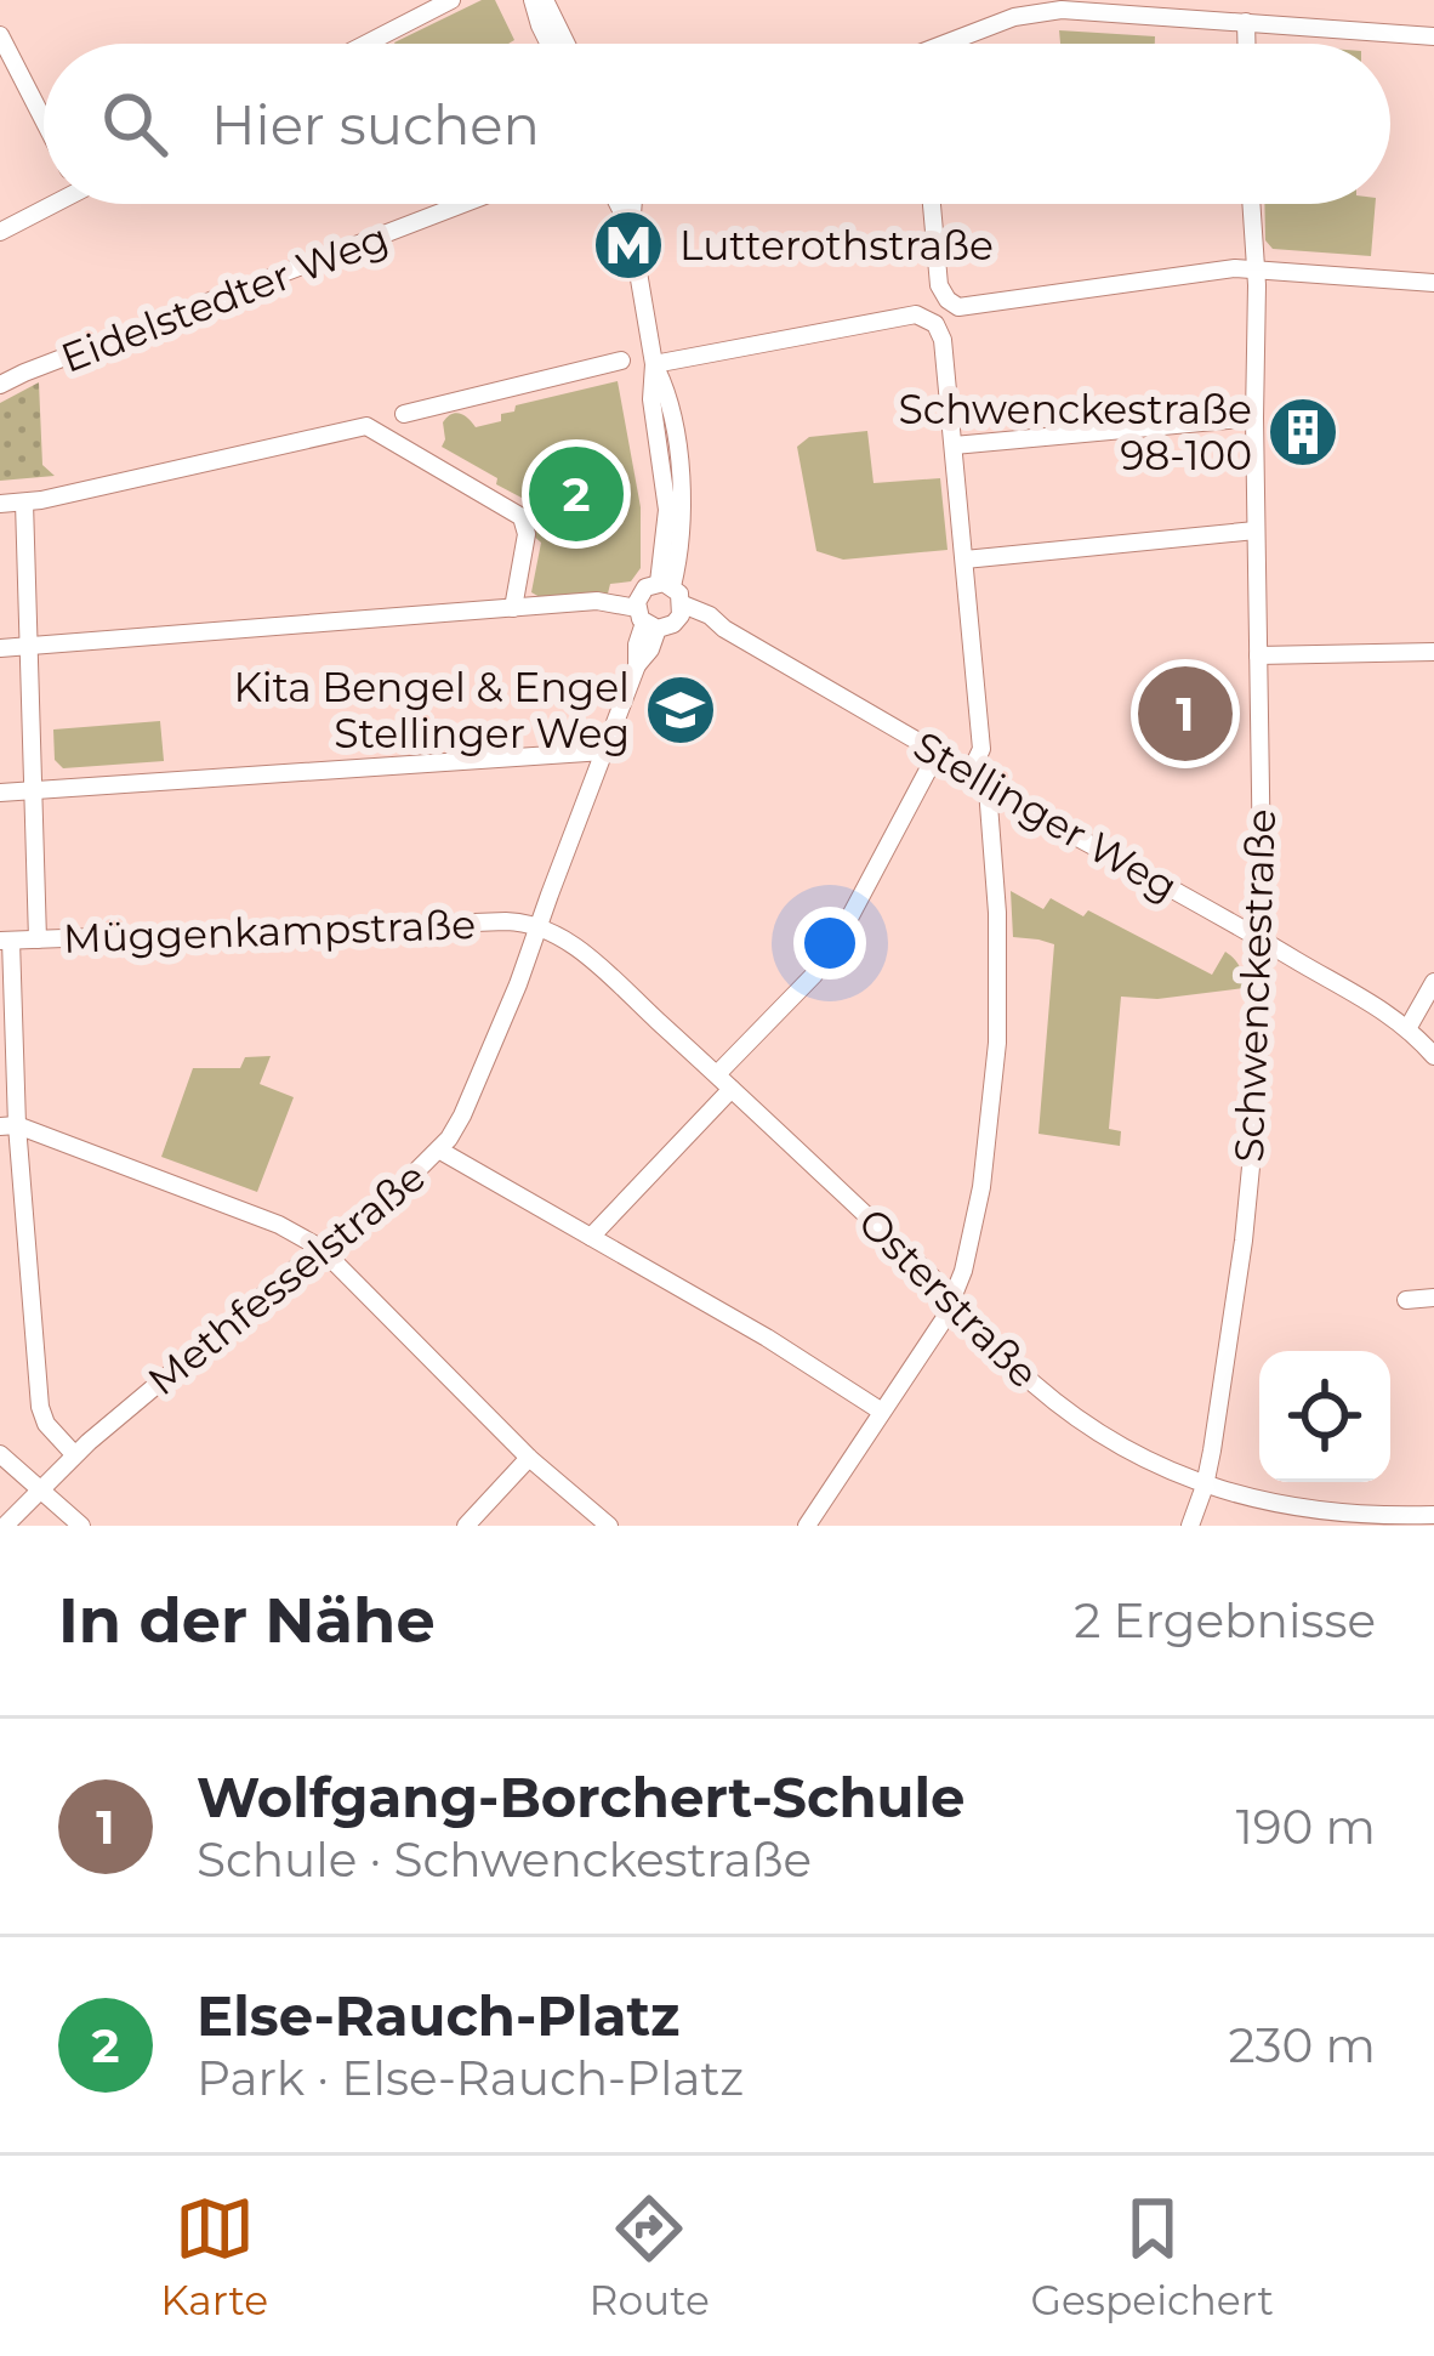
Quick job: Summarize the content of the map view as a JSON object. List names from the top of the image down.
{
  "streets": {
    "street": [
      "Eidelstedter Weg",
      "Stellinger Weg",
      "Müggenkampstraße",
      "Schwenckestraße",
      "Methfesselstraße",
      "Osterstraße"
    ]
  },
  "crossings": [
    ["Stellinger Weg", "Schwenckestraße"],
    ["Stellinger Weg", "Methfesselstraße"],
    ["Müggenkampstraße", "Methfesselstraße"],
    ["Müggenkampstraße", "Osterstraße"],
    ["Schwenckestraße", "Osterstraße"],
    ["Methfesselstraße", "Osterstraße"]
  ],
  "places": {
    "metro station": ["Lutterothstraße"],
    "building": ["Schwenckestraße 98-100"],
    "school or university": ["Kita Bengel & Engel Stellinger Weg"]
  },
  "page": {
    "search": "Hier suchen",
    "pins": ["2", "1"],
    "heading": ["In der Nähe", "2 Ergebnisse"],
    "list": [
      {
        "mark": "1",
        "name": "Wolfgang-Borchert-Schule",
        "note": "Schule · Schwenckestraße",
        "value": "190 m"
      },
      {
        "mark": "2",
        "name": "Else-Rauch-Platz",
        "note": "Park · Else-Rauch-Platz",
        "value": "230 m"
      }
    ],
    "nav": ["Karte", "Route", "Gespeichert"]
  }
}
